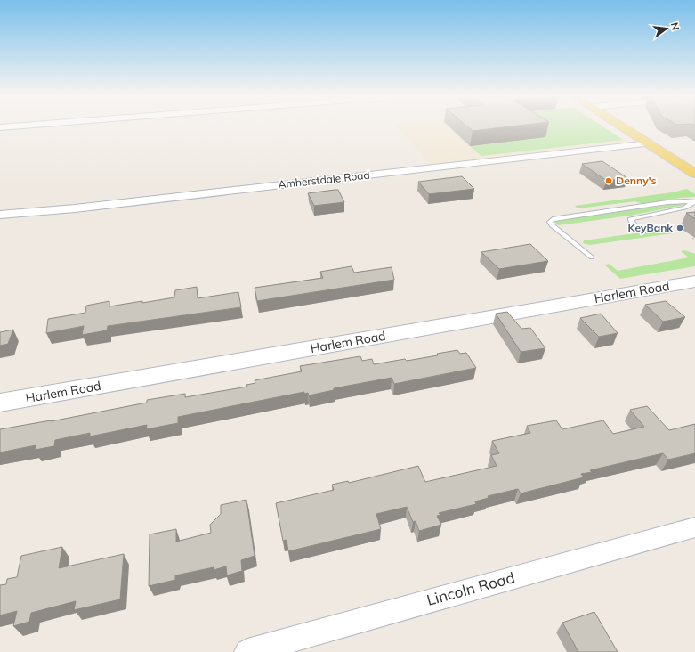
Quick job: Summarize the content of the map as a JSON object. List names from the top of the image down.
{
  "streets": {
    "main road": ["Harlem Road"],
    "street": ["Amherstdale Road", "Lincoln Road"]
  },
  "places": ["Denny's", "KeyBank"],
  "north": "right"
}
